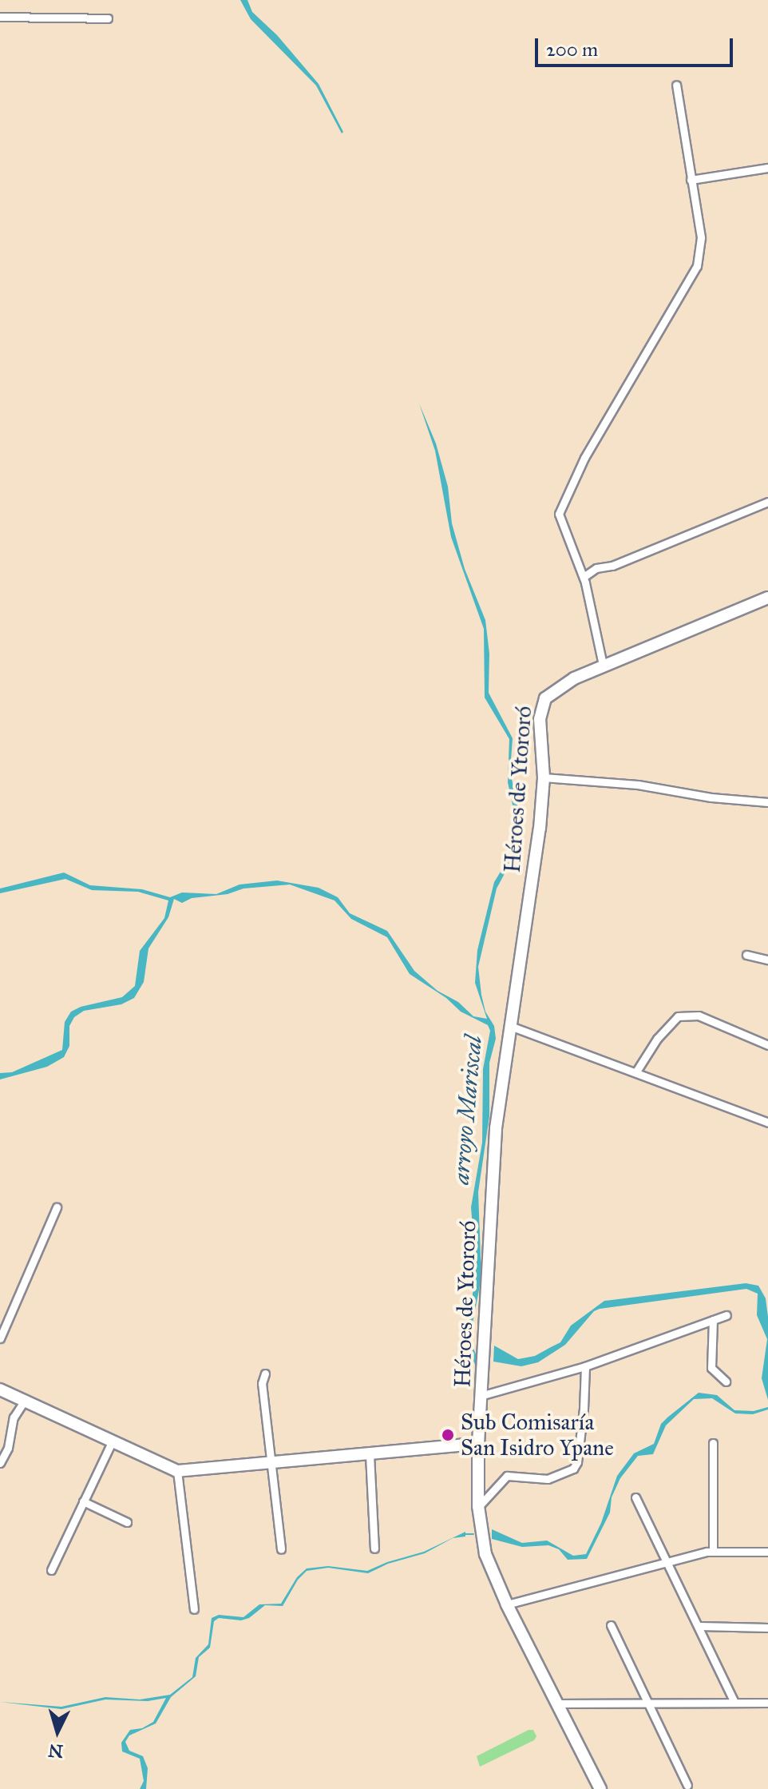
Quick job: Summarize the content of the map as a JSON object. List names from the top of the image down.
{
  "streets": {
    "main road": ["Héroes de Ytororó"]
  },
  "water": ["arroyo Mariscal"],
  "places": ["Sub Comisaría San Isidro Ypane"],
  "scale_bar": "200 m",
  "north": "bottom"
}
